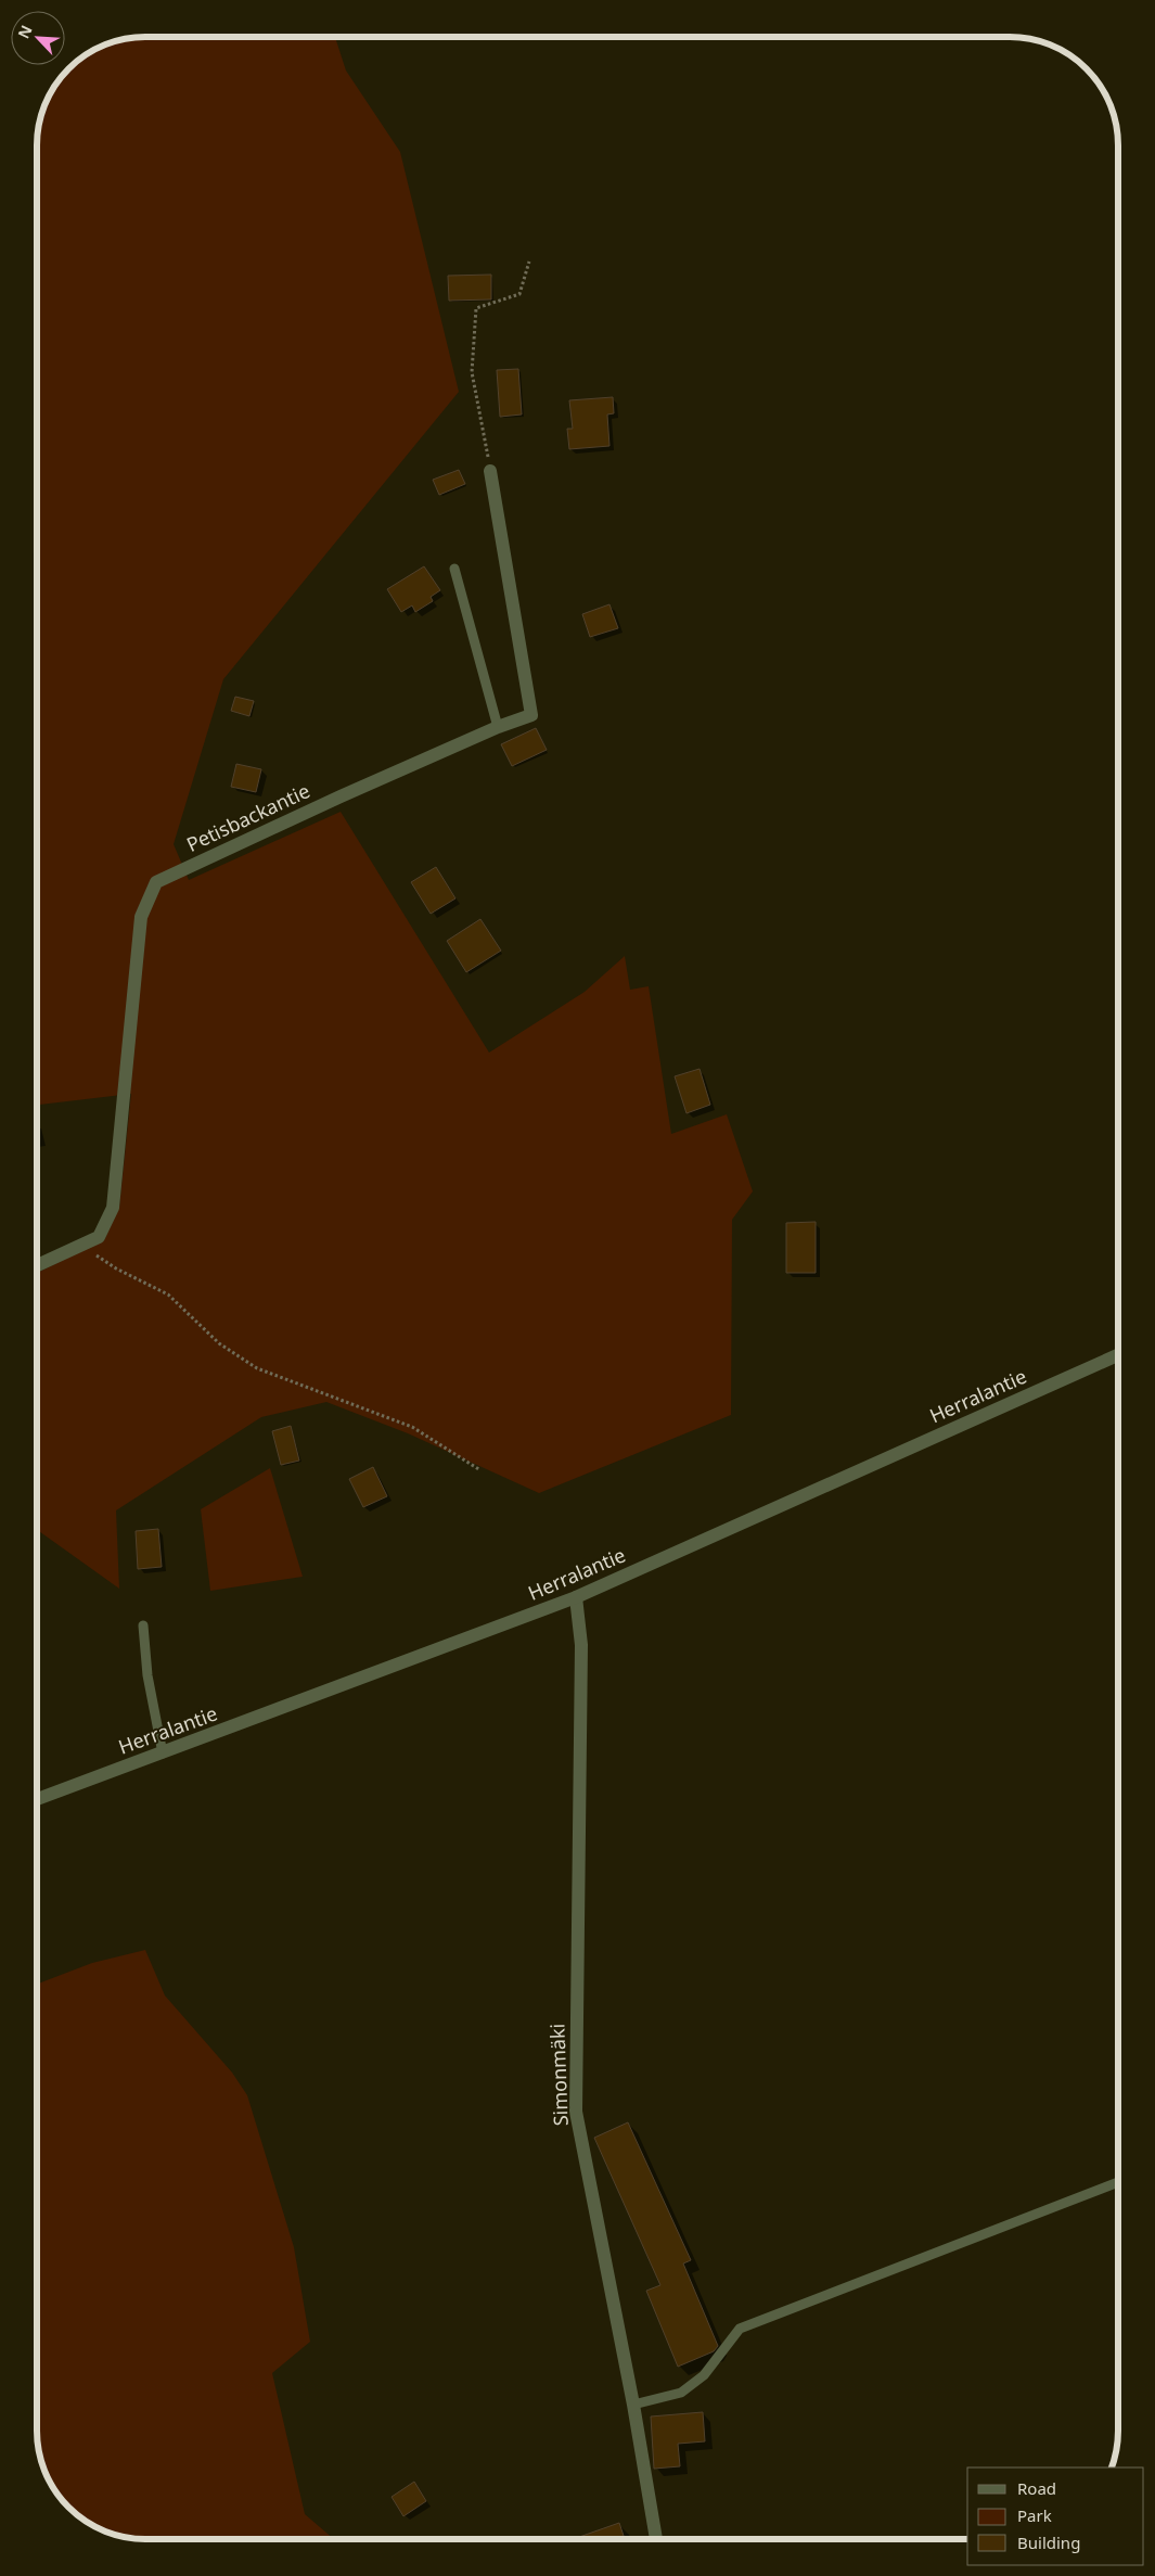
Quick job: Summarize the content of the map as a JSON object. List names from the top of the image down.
{
  "streets": {
    "street": ["Petisbackantie", "Herralantie", "Simonmäki"]
  },
  "crossings": [
    ["Herralantie", "Simonmäki"]
  ],
  "legend": ["Road", "Park", "Building"],
  "north": "top left"
}
